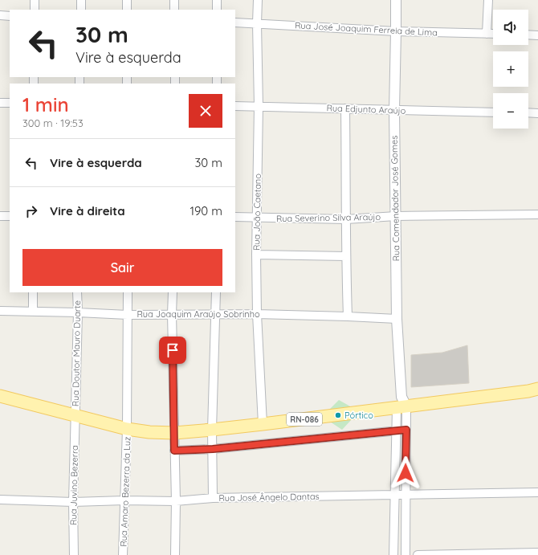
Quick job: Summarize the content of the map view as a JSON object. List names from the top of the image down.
{
  "streets": {
    "main road": ["RN-086"],
    "street": [
      "Rua José Joaquim Ferreia de Lima",
      "Rua Edjunto Araújo",
      "Rua Comendador José Gomes",
      "Rua João Caetano",
      "Rua Severino Silva Araújo",
      "Rua Joaquim Araújo Sobrinho",
      "Rua Doutor Mauro Duarte",
      "Rua Juvino Bezerra",
      "Rua Amaro Bezerra da Luz",
      "Rua José Ângelo Dantas"
    ]
  },
  "crossings": [
    ["Rua José Joaquim Ferreia de Lima", "Rua Comendador José Gomes"],
    ["Rua José Joaquim Ferreia de Lima", "Rua João Caetano"],
    ["Rua Edjunto Araújo", "Rua Comendador José Gomes"],
    ["Rua Edjunto Araújo", "Rua João Caetano"],
    ["Rua Comendador José Gomes", "Rua Severino Silva Araújo"],
    ["Rua Comendador José Gomes", "Rua Joaquim Araújo Sobrinho"],
    ["Rua Comendador José Gomes", "RN-086"],
    ["Rua João Caetano", "Rua Severino Silva Araújo"],
    ["Rua João Caetano", "Rua Joaquim Araújo Sobrinho"],
    ["Rua João Caetano", "RN-086"],
    ["Rua Joaquim Araújo Sobrinho", "Rua Doutor Mauro Duarte"],
    ["Rua Joaquim Araújo Sobrinho", "Rua Amaro Bezerra da Luz"],
    ["Rua Doutor Mauro Duarte", "RN-086"],
    ["Rua Doutor Mauro Duarte", "Rua Juvino Bezerra"],
    ["RN-086", "Rua Juvino Bezerra"],
    ["RN-086", "Rua Amaro Bezerra da Luz"],
    ["Rua Juvino Bezerra", "Rua José Ângelo Dantas"],
    ["Rua Amaro Bezerra da Luz", "Rua José Ângelo Dantas"]
  ],
  "places": ["Pórtico"],
  "page": {
    "map_buttons": ["+", "−"],
    "turn": ["30 m", "Vire à esquerda"],
    "heading": ["1 min", "300 m · 19:53"],
    "list": [
      {
        "name": "Vire à esquerda",
        "value": "30 m"
      },
      {
        "name": "Vire à direita",
        "value": "190 m"
      }
    ],
    "buttons": "Sair"
  }
}
